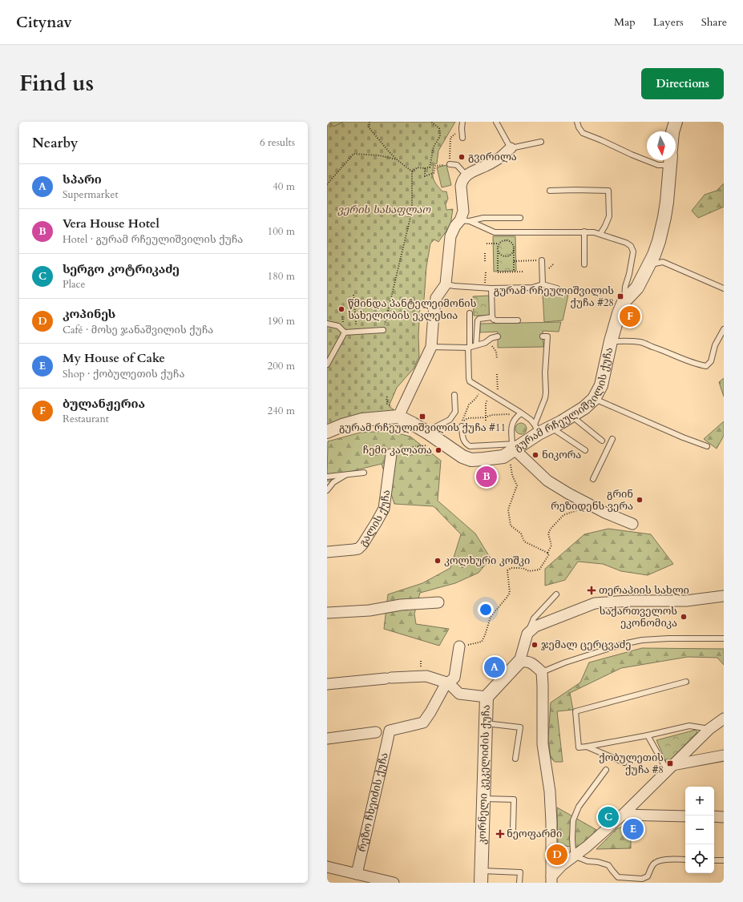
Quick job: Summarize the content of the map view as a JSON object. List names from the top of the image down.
{
  "streets": {
    "street": [
      "გურამ რჩეულიშვილის ქუჩა",
      "გალის ქუჩა",
      "კორნელი კეკელიძის ქუჩა",
      "რეზო ჩხეიძის ქუჩა"
    ]
  },
  "parks": ["ვერის სასაფლაო"],
  "places": {
    "other": [
      "გვირილა",
      "წმინდა პანტელეიმონის სახელობის ეკლესია",
      "ჩემი კალათა",
      "ნიკორა",
      "გრინ რეზიდენს ვერა",
      "კოლხური კოშკი",
      "საქართველოს ეკონომიკა",
      "ჯემალ ცერცვაძე"
    ],
    "transit": ["გურამ რჩეულიშვილის ქუჩა #28", "გურამ რჩეულიშვილის ქუჩა #11", "ქობულეთის ქუჩა #8"],
    "health": ["თერაპიის სახლი", "ნეოფარმი"]
  },
  "north": "bottom",
  "page": {
    "header": "Citynav",
    "nav": ["Map", "Layers", "Share"],
    "title": "Find us",
    "buttons": "Directions",
    "heading": ["Nearby", "6 results"],
    "list": [
      {
        "mark": "A",
        "name": "სპარი",
        "note": "Supermarket",
        "value": "40 m"
      },
      {
        "mark": "B",
        "name": "Vera House Hotel",
        "note": "Hotel · გურამ რჩეულიშვილის ქუჩა",
        "value": "100 m"
      },
      {
        "mark": "C",
        "name": "სერგო კოტრიკაძე",
        "note": "Place",
        "value": "180 m"
      },
      {
        "mark": "D",
        "name": "კოპინეს",
        "note": "Café · მოსე ჯანაშვილის ქუჩა",
        "value": "190 m"
      },
      {
        "mark": "E",
        "name": "My House of Cake",
        "note": "Shop · ქობულეთის ქუჩა",
        "value": "200 m"
      },
      {
        "mark": "F",
        "name": "ბულანჟერია",
        "note": "Restaurant",
        "value": "240 m"
      }
    ],
    "pins": [
      "F",
      "B",
      "A",
      "C",
      "E",
      "D"
    ],
    "map_buttons": ["+", "−"]
  }
}
